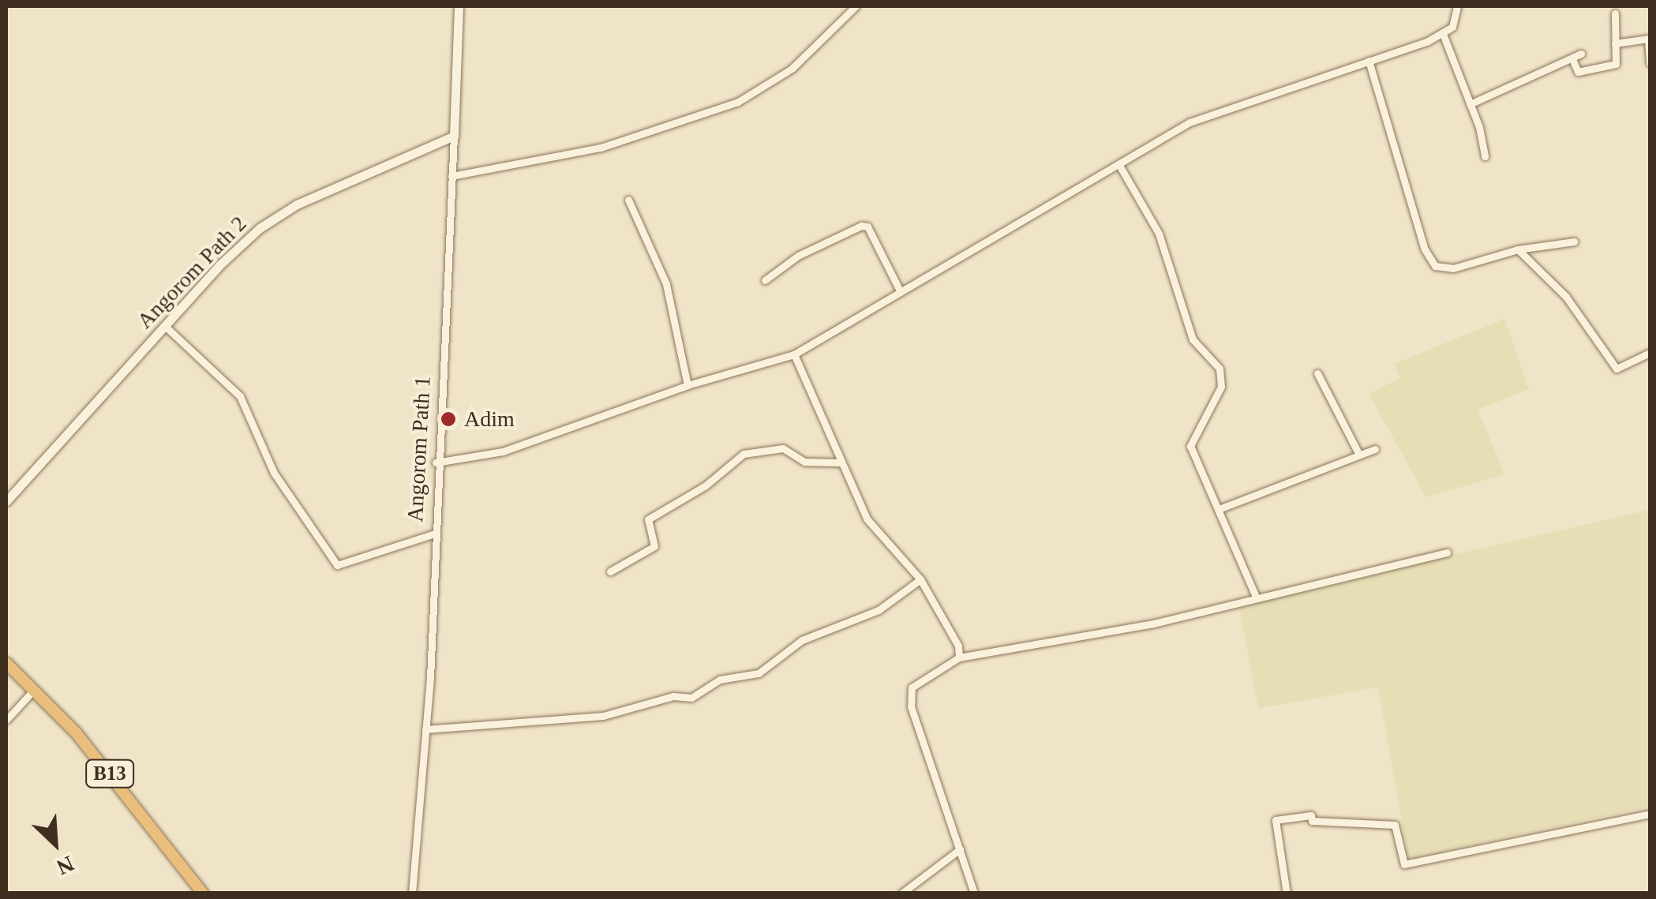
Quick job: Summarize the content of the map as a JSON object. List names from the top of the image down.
{
  "streets": {
    "highway": ["B13"],
    "street": ["Angorom Path 2", "Angorom Path 1"]
  },
  "crossings": [
    ["Angorom Path 2", "Angorom Path 1"]
  ],
  "places": ["Adim"],
  "north": "bottom right"
}
